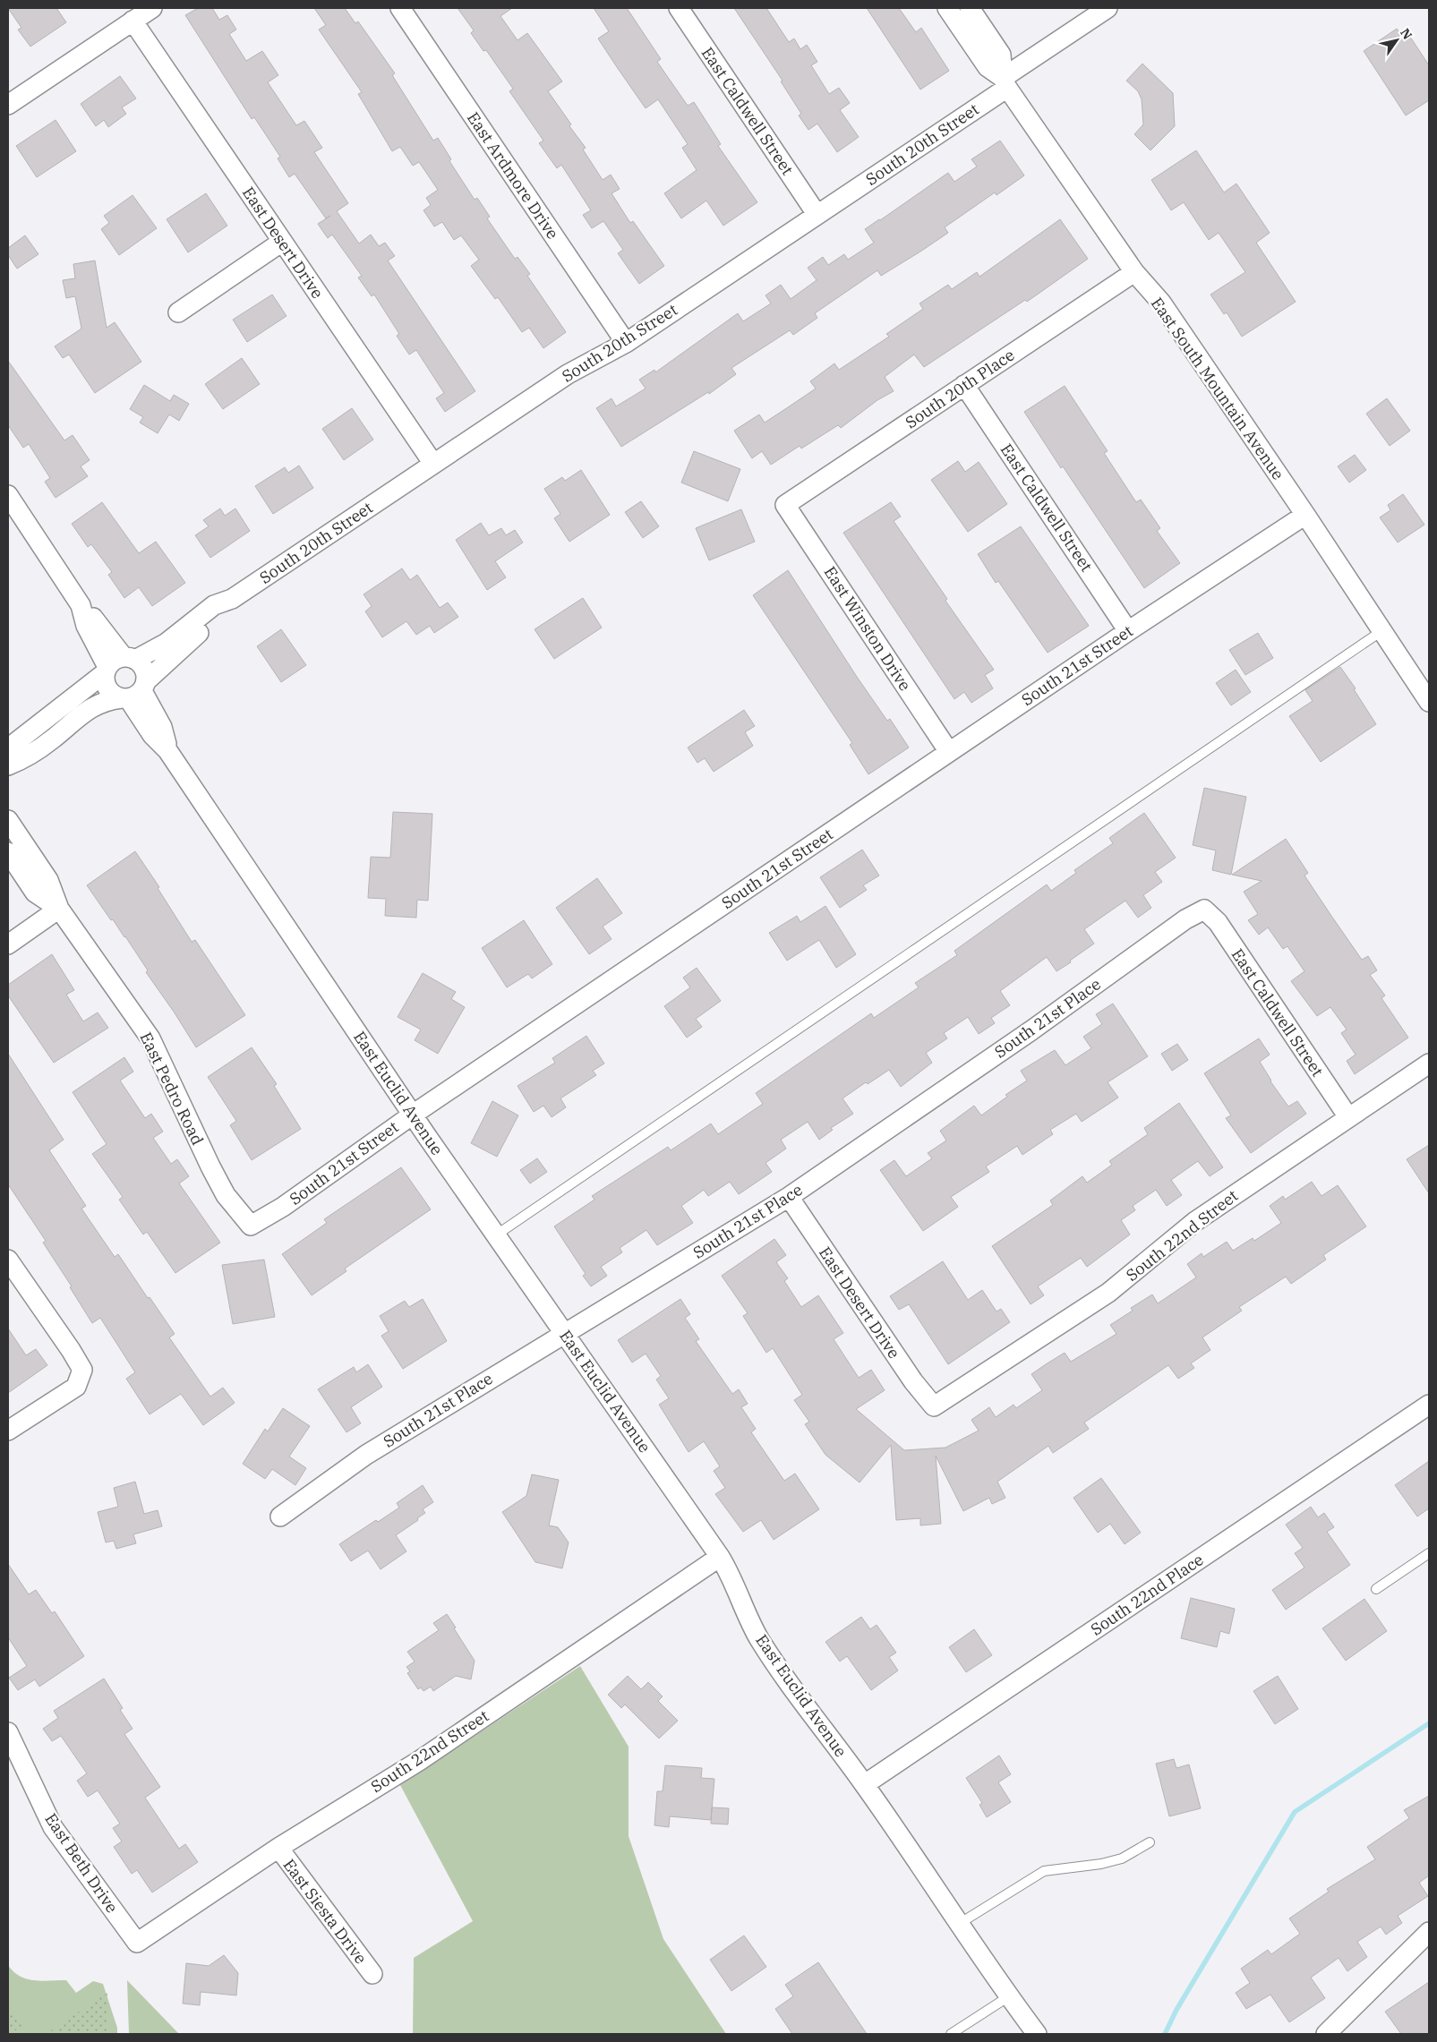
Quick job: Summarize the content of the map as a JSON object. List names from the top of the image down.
{
  "streets": {
    "street": [
      "East Caldwell Street",
      "South 20th Street",
      "East Ardmore Drive",
      "East Desert Drive",
      "South 20th Place",
      "East South Mountain Avenue",
      "East Winston Drive",
      "South 21st Street",
      "South 21st Place",
      "East Pedro Road",
      "East Euclid Avenue",
      "South 22nd Street",
      "South 22nd Place",
      "East Beth Drive",
      "East Siesta Drive"
    ]
  },
  "crossings": [
    ["East Caldwell Street", "South 20th Street"],
    ["East Caldwell Street", "South 20th Place"],
    ["East Caldwell Street", "South 21st Street"],
    ["East Caldwell Street", "South 21st Place"],
    ["East Caldwell Street", "South 22nd Street"],
    ["South 20th Street", "East Ardmore Drive"],
    ["South 20th Street", "East Desert Drive"],
    ["South 20th Street", "East South Mountain Avenue"],
    ["South 20th Street", "East Euclid Avenue"],
    ["East Desert Drive", "South 21st Place"],
    ["East Desert Drive", "South 22nd Street"],
    ["South 20th Place", "East South Mountain Avenue"],
    ["South 20th Place", "East Winston Drive"],
    ["East South Mountain Avenue", "South 21st Street"],
    ["East Winston Drive", "South 21st Street"],
    ["South 21st Street", "East Pedro Road"],
    ["South 21st Street", "East Euclid Avenue"],
    ["South 21st Place", "East Euclid Avenue"],
    ["East Euclid Avenue", "South 22nd Street"],
    ["East Euclid Avenue", "South 22nd Place"],
    ["South 22nd Street", "East Beth Drive"],
    ["South 22nd Street", "East Siesta Drive"]
  ],
  "north": "top right"
}
